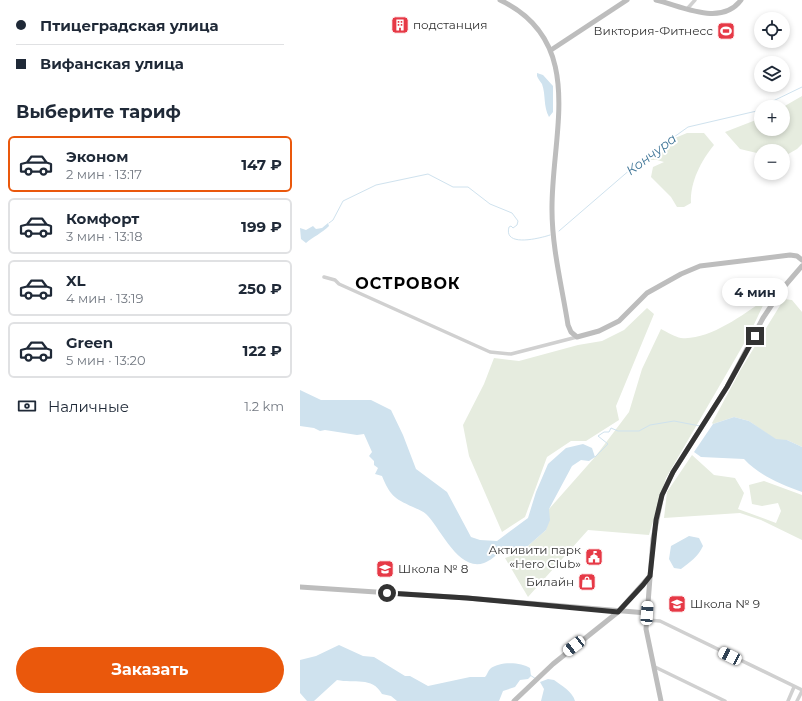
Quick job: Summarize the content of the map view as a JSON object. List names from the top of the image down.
{
  "districts": ["ОСТРОВОК"],
  "water": ["Кончура"],
  "places": {
    "building": ["подстанция"],
    "sports": ["Виктория-Фитнесс"],
    "public building": ["Активити парк «Hero Club»"],
    "school or university": ["Школа № 8", "Школа № 9"],
    "shop": ["Билайн"]
  },
  "page": {
    "banner": ["Птицеградская улица", "Вифанская улица"],
    "map_buttons": ["+", "−"],
    "heading": "Выберите тариф",
    "list": [
      {
        "name": "Эконом",
        "note": "2 мин · 13:17",
        "value": "147 ₽"
      },
      {
        "name": "Комфорт",
        "note": "3 мин · 13:18",
        "value": "199 ₽"
      },
      {
        "name": "XL",
        "note": "4 мин · 13:19",
        "value": "250 ₽"
      },
      {
        "name": "Green",
        "note": "5 мин · 13:20",
        "value": "122 ₽"
      }
    ],
    "bubble": "4 мин",
    "pay": ["Наличные", "1.2 km"],
    "buttons": "Заказать"
  }
}
